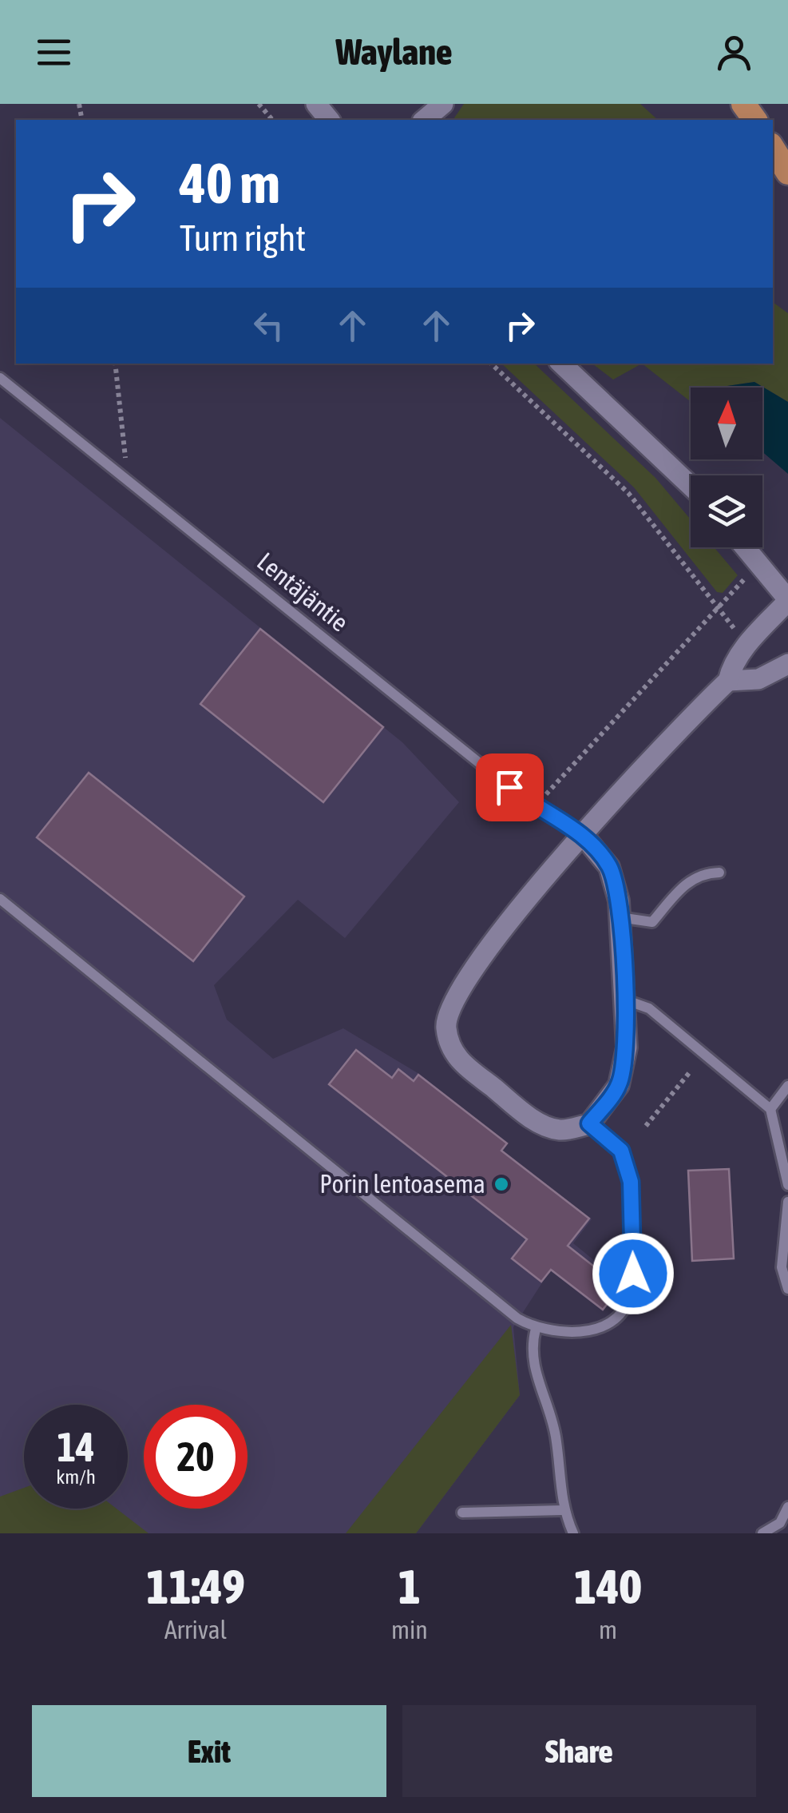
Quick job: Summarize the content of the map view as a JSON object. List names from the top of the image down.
{
  "streets": {
    "lane": ["Lentäjäntie"]
  },
  "places": ["Porin lentoasema"],
  "north": "top",
  "page": {
    "header": "Waylane",
    "turn": ["40 m", "Turn right"],
    "speed": "14 km/h",
    "limit": "20",
    "eta": [
      "11:49",
      "Arrival",
      "1",
      "min",
      "140",
      "m"
    ],
    "buttons": ["Exit", "Share"]
  }
}
